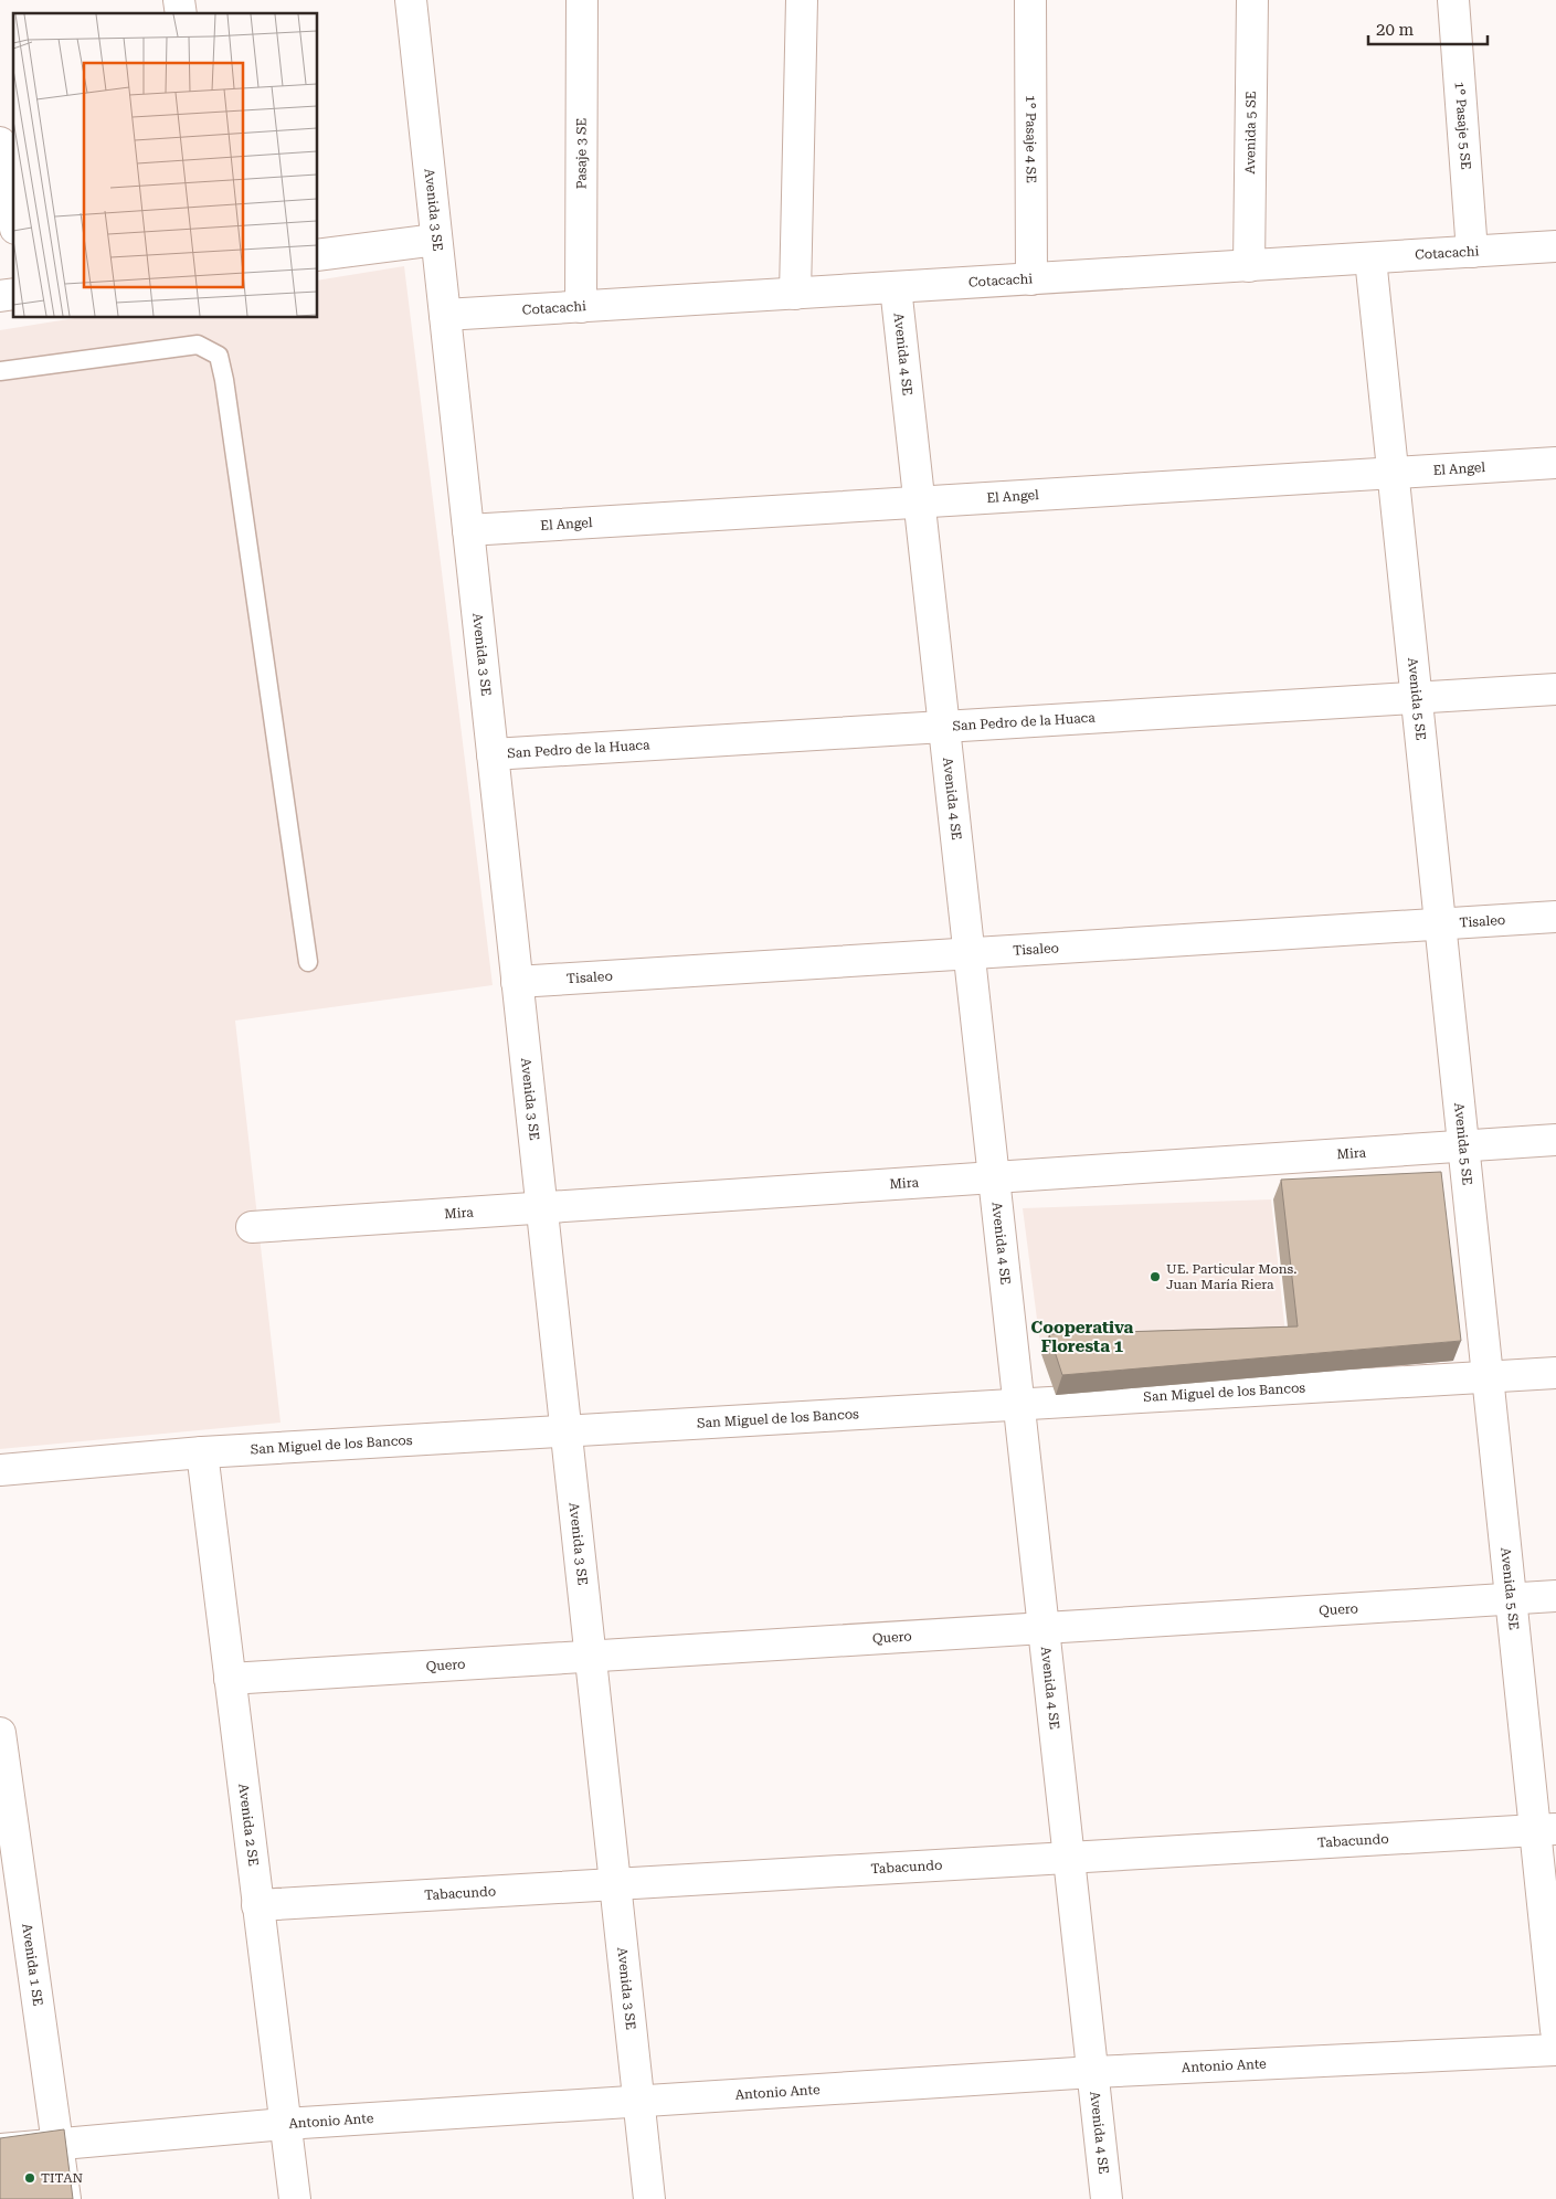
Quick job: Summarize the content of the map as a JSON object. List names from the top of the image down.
{
  "streets": {
    "street": [
      "1° Pasaje 5 SE",
      "Avenida 5 SE",
      "1° Pasaje 4 SE",
      "Pasaje 3 SE",
      "Avenida 3 SE",
      "Cotacachi",
      "Avenida 4 SE",
      "El Angel",
      "San Pedro de la Huaca",
      "Tisaleo",
      "Mira",
      "San Miguel de los Bancos",
      "Quero",
      "Avenida 2 SE",
      "Tabacundo",
      "Avenida 1 SE",
      "Antonio Ante"
    ]
  },
  "crossings": [
    ["1° Pasaje 5 SE", "Cotacachi"],
    ["Avenida 5 SE", "Cotacachi"],
    ["Avenida 5 SE", "El Angel"],
    ["Avenida 5 SE", "San Pedro de la Huaca"],
    ["Avenida 5 SE", "Tisaleo"],
    ["Avenida 5 SE", "Mira"],
    ["Avenida 5 SE", "San Miguel de los Bancos"],
    ["Avenida 5 SE", "Quero"],
    ["Avenida 5 SE", "Tabacundo"],
    ["1° Pasaje 4 SE", "Cotacachi"],
    ["Pasaje 3 SE", "Cotacachi"],
    ["Avenida 3 SE", "Cotacachi"],
    ["Avenida 3 SE", "El Angel"],
    ["Avenida 3 SE", "San Pedro de la Huaca"],
    ["Avenida 3 SE", "Tisaleo"],
    ["Avenida 3 SE", "Mira"],
    ["Avenida 3 SE", "San Miguel de los Bancos"],
    ["Avenida 3 SE", "Quero"],
    ["Avenida 3 SE", "Tabacundo"],
    ["Avenida 3 SE", "Antonio Ante"],
    ["Cotacachi", "Avenida 4 SE"],
    ["Avenida 4 SE", "El Angel"],
    ["Avenida 4 SE", "San Pedro de la Huaca"],
    ["Avenida 4 SE", "Tisaleo"],
    ["Avenida 4 SE", "Mira"],
    ["Avenida 4 SE", "San Miguel de los Bancos"],
    ["Avenida 4 SE", "Quero"],
    ["Avenida 4 SE", "Tabacundo"],
    ["Avenida 4 SE", "Antonio Ante"],
    ["San Miguel de los Bancos", "Avenida 2 SE"],
    ["Quero", "Avenida 2 SE"],
    ["Avenida 2 SE", "Tabacundo"],
    ["Avenida 2 SE", "Antonio Ante"],
    ["Avenida 1 SE", "Antonio Ante"]
  ],
  "districts": ["Cooperativa Floresta 1"],
  "places": ["UE. Particular Mons. Juan María Riera", "TITAN"],
  "scale_bar": "20 m"
}
